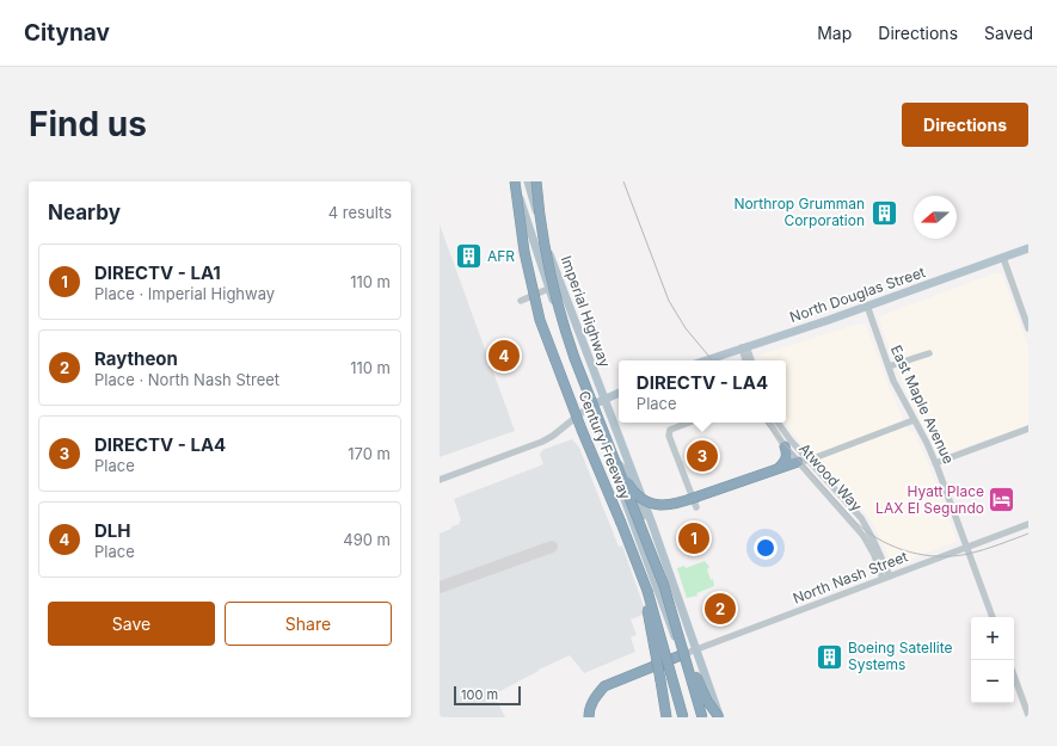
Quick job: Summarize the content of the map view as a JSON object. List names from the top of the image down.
{
  "streets": {
    "highway": ["Century Freeway"],
    "main road": ["North Douglas Street", "Imperial Highway"],
    "street": ["East Maple Avenue", "Atwood Way", "North Nash Street"]
  },
  "crossings": [
    ["North Douglas Street", "East Maple Avenue"],
    ["Imperial Highway", "Century Freeway"],
    ["Imperial Highway", "North Nash Street"],
    ["East Maple Avenue", "North Nash Street"],
    ["Atwood Way", "North Nash Street"]
  ],
  "places": {
    "building": ["Northrop Grumman Corporation", "AFR", "Boeing Satellite Systems"],
    "hotel": ["Hyatt Place LAX El Segundo"]
  },
  "scale_bar": "100 m",
  "north": "left",
  "page": {
    "header": "Citynav",
    "nav": ["Map", "Directions", "Saved"],
    "buttons": [
      "Directions",
      ["Save", "Share"]
    ],
    "title": "Find us",
    "heading": ["Nearby", "4 results"],
    "list": [
      {
        "mark": "1",
        "name": "DIRECTV - LA1",
        "note": "Place · Imperial Highway",
        "value": "110 m"
      },
      {
        "mark": "2",
        "name": "Raytheon",
        "note": "Place · North Nash Street",
        "value": "110 m"
      },
      {
        "mark": "3",
        "name": "DIRECTV - LA4",
        "note": "Place",
        "value": "170 m"
      },
      {
        "mark": "4",
        "name": "DLH",
        "note": "Place",
        "value": "490 m"
      }
    ],
    "pins": [
      "4",
      "3",
      "1",
      "2"
    ],
    "popup": ["DIRECTV - LA4", "Place"],
    "map_buttons": ["+", "−"],
    "scale": "100 m"
  }
}
